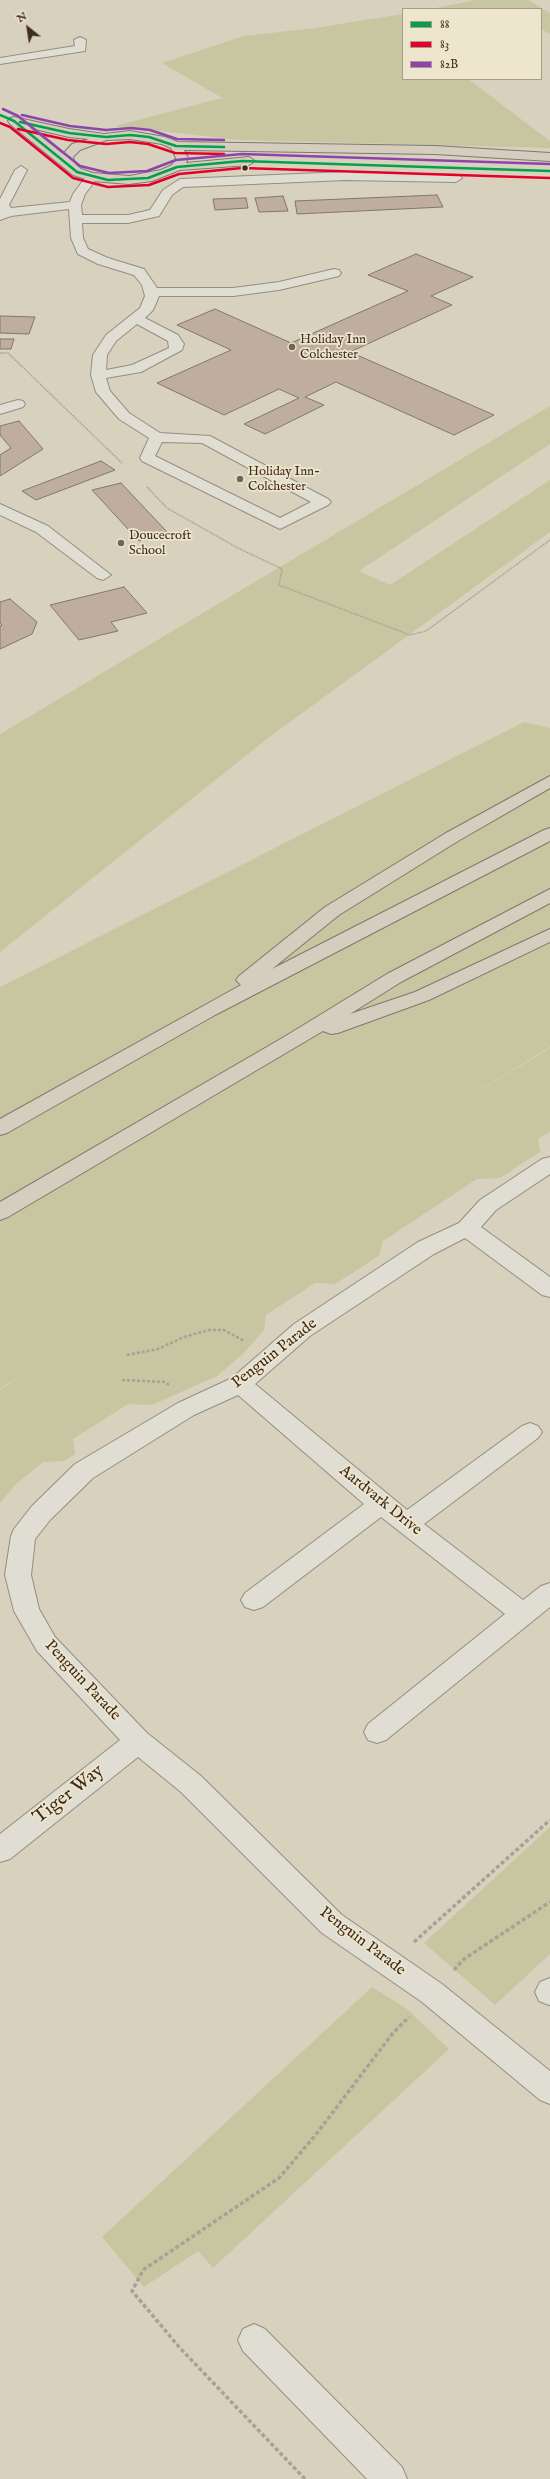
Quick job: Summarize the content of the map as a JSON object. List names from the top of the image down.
{
  "streets": {
    "street": ["Penguin Parade", "Aardvark Drive", "Tiger Way"]
  },
  "crossings": [
    ["Penguin Parade", "Aardvark Drive"],
    ["Penguin Parade", "Tiger Way"]
  ],
  "places": ["Holiday Inn Colchester", "Holiday Inn- Colchester", "Doucecroft School"],
  "lines": ["transit line 82B", "transit line 88", "transit line 83"],
  "legend": ["88", "83", "82B"],
  "north": "top left"
}
